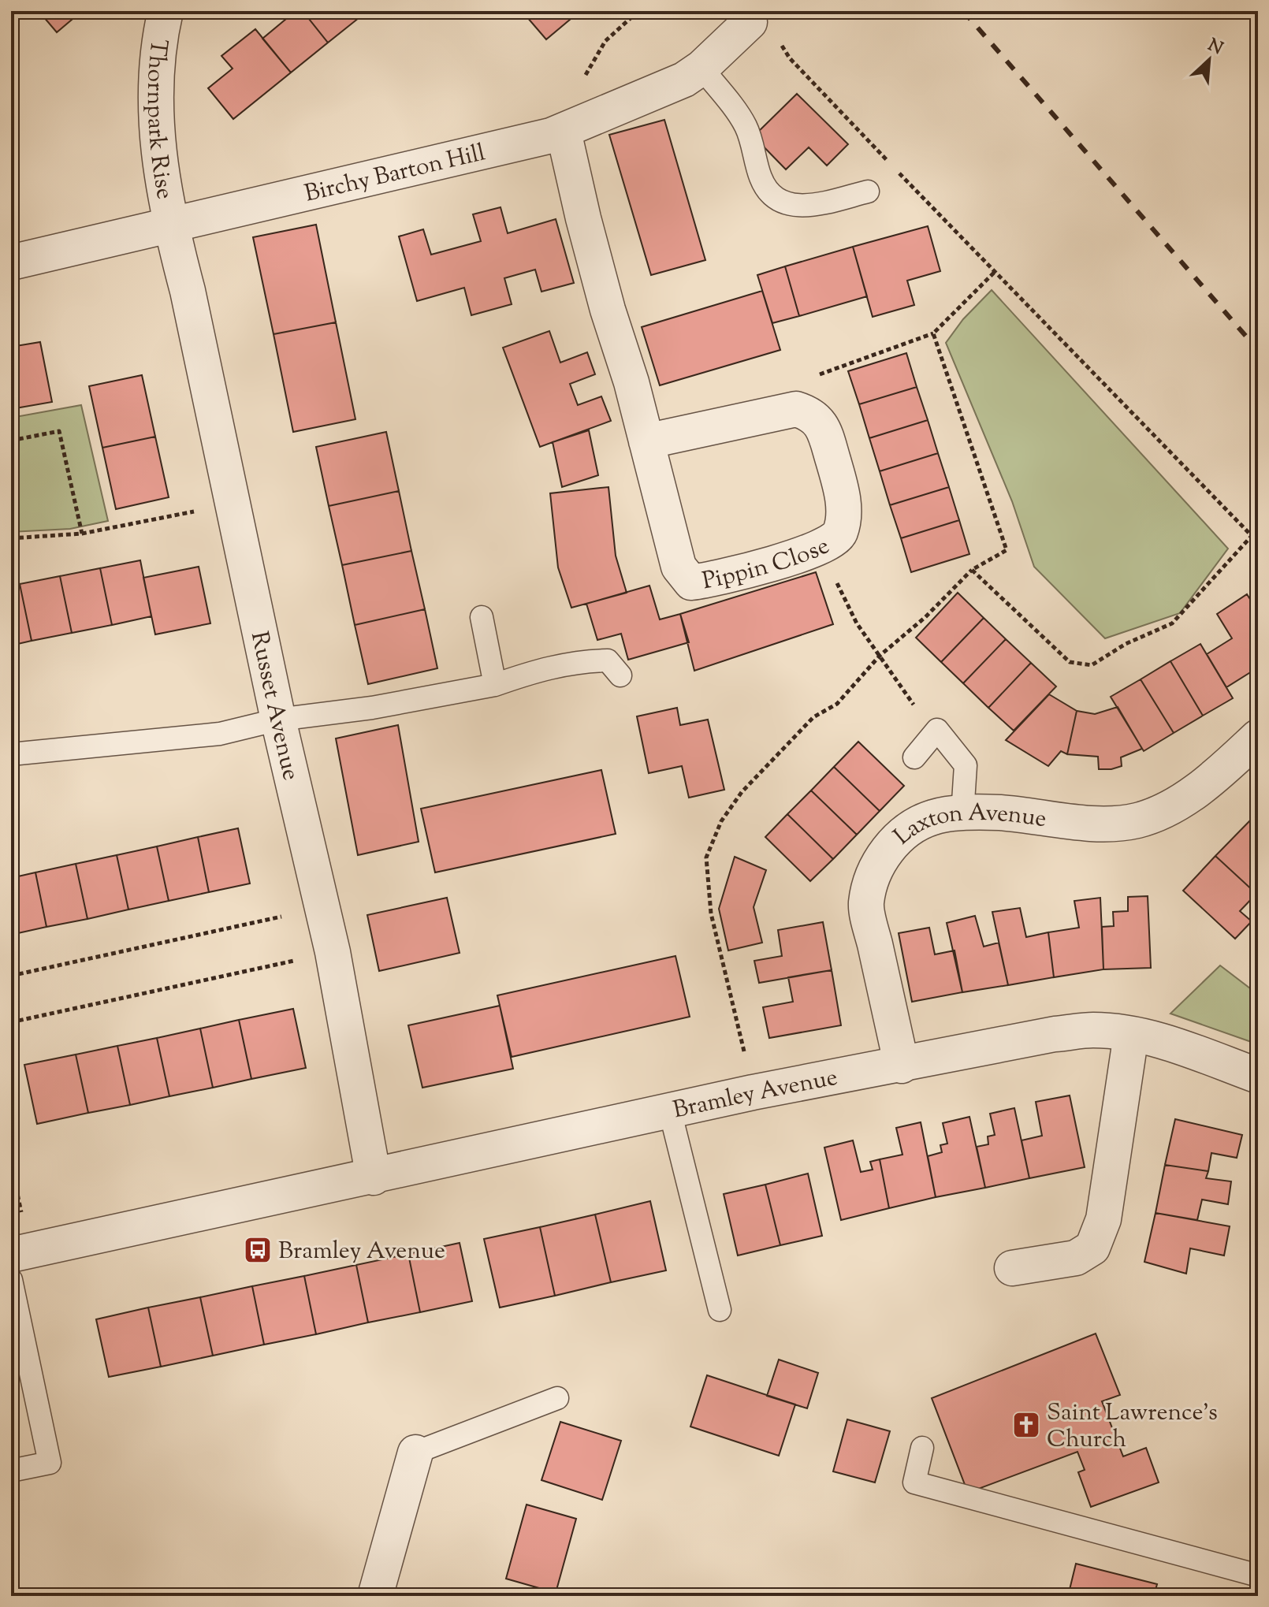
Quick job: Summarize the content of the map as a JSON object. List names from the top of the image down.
{
  "streets": {
    "street": [
      "Thornpark Rise",
      "Birchy Barton Hill",
      "Pippin Close",
      "Russet Avenue",
      "Laxton Avenue",
      "Bramley Avenue"
    ]
  },
  "crossings": [
    ["Thornpark Rise", "Birchy Barton Hill"],
    ["Thornpark Rise", "Russet Avenue"],
    ["Birchy Barton Hill", "Pippin Close"],
    ["Birchy Barton Hill", "Russet Avenue"],
    ["Russet Avenue", "Bramley Avenue"],
    ["Laxton Avenue", "Bramley Avenue"]
  ],
  "places": {
    "bus stop": ["Bramley Avenue"],
    "church": ["Saint Lawrence's Church"]
  },
  "north": "top right"
}
